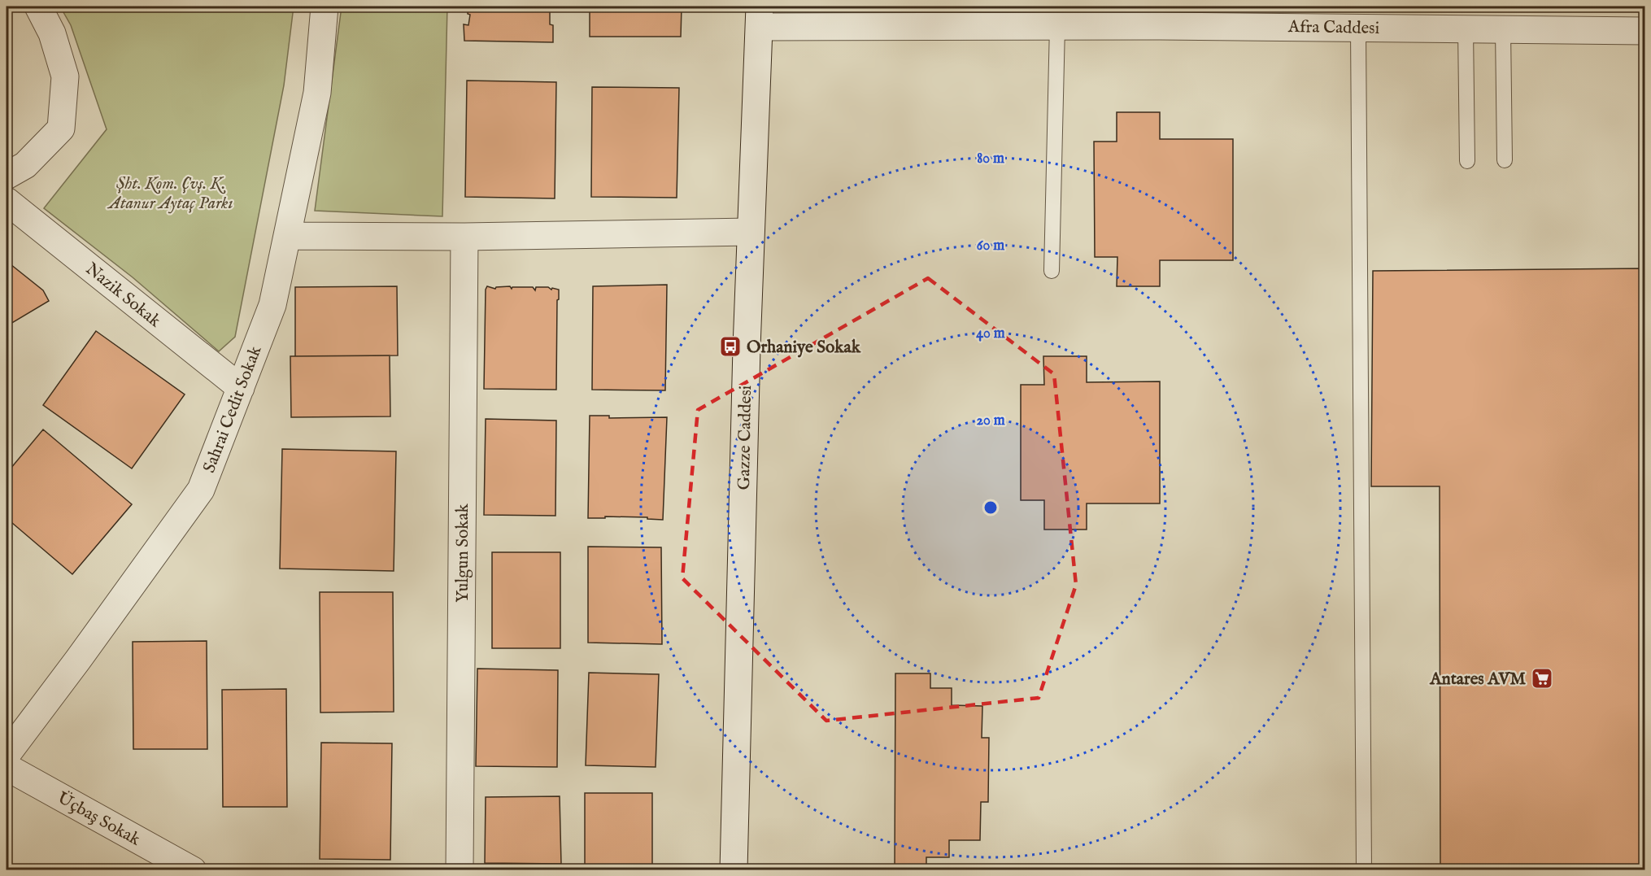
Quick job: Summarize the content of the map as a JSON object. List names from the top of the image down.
{
  "streets": {
    "street": [
      "Afra Caddesi",
      "Nazik Sokak",
      "Sahrai Cedit Sokak",
      "Gazze Caddesi",
      "Yulgun Sokak",
      "Üçbaş Sokak"
    ]
  },
  "crossings": [
    ["Afra Caddesi", "Gazze Caddesi"],
    ["Nazik Sokak", "Sahrai Cedit Sokak"]
  ],
  "parks": ["Şht. Kom. Çvş. K. Atanur Aytaç Parkı"],
  "places": {
    "bus stop": ["Orhaniye Sokak"],
    "supermarket": ["Antares AVM"]
  },
  "rings": [
    "80 m",
    "60 m",
    "40 m",
    "20 m"
  ]
}
